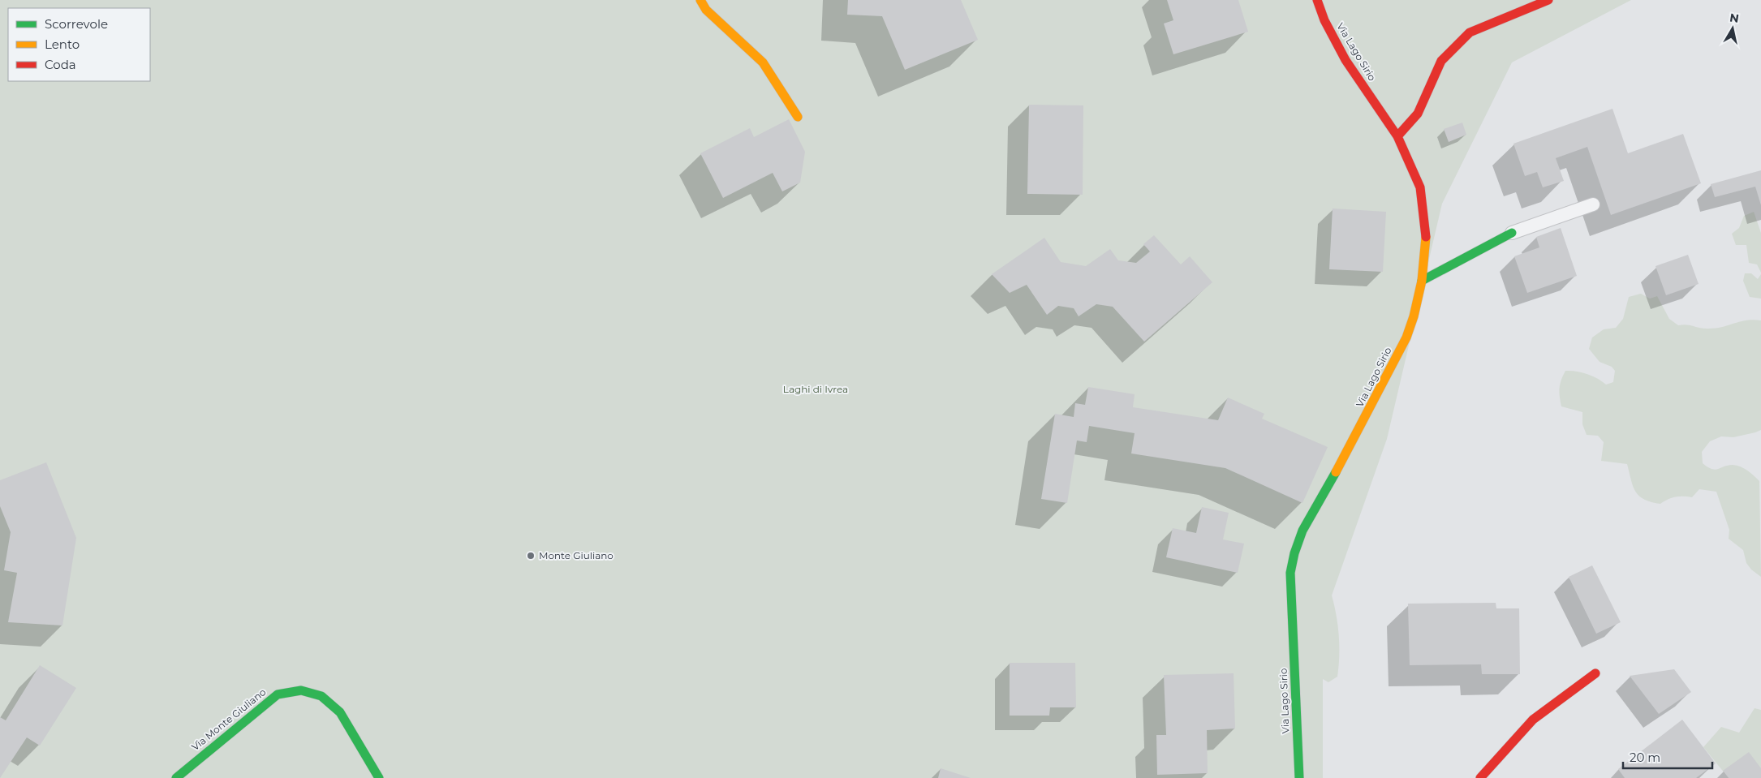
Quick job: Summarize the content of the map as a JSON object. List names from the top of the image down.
{
  "streets": {
    "street": ["Via Lago Sirio", "Via Monte Giuliano"]
  },
  "parks": ["Laghi di Ivrea"],
  "places": ["Monte Giuliano"],
  "legend": ["Scorrevole", "Lento", "Coda"],
  "scale_bar": "20 m",
  "north": "top"
}
